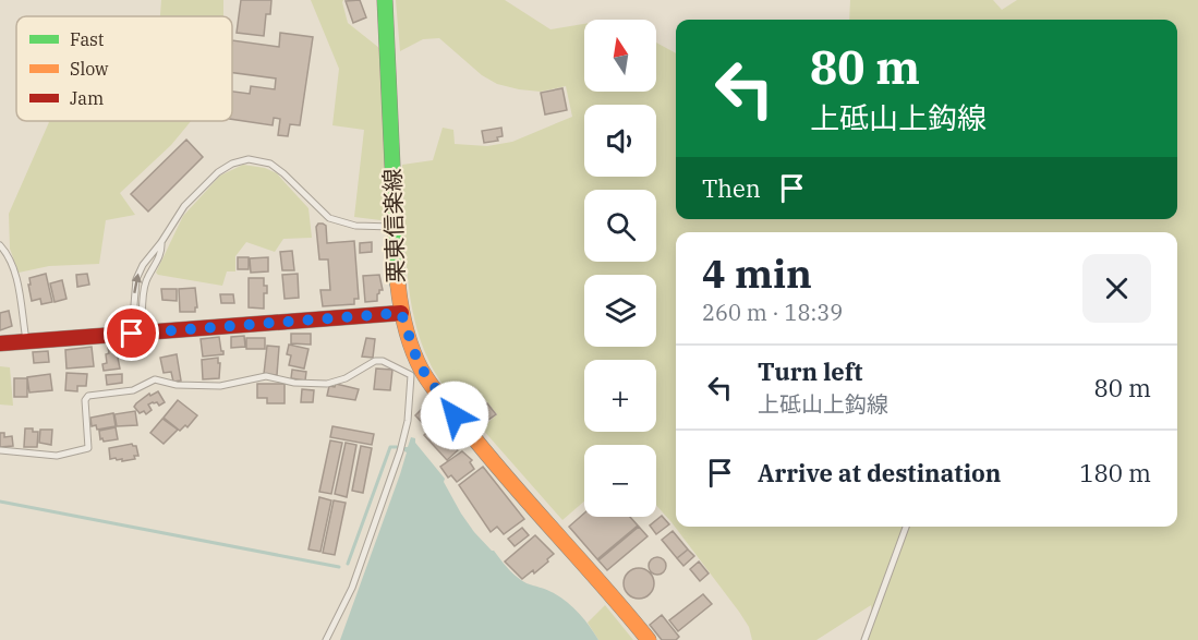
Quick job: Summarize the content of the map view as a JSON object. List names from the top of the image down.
{
  "streets": {
    "main road": ["栗東信楽線"]
  },
  "legend": ["Fast", "Slow", "Jam"],
  "north": "top",
  "page": {
    "map_buttons": ["+", "−"],
    "turn": ["80 m", "上砥山上鈎線"],
    "then": "Then",
    "heading": ["4 min", "260 m · 18:39"],
    "list": [
      {
        "name": "Turn left",
        "note": "上砥山上鈎線",
        "value": "80 m"
      },
      {
        "name": "Arrive at destination",
        "value": "180 m"
      }
    ]
  }
}
